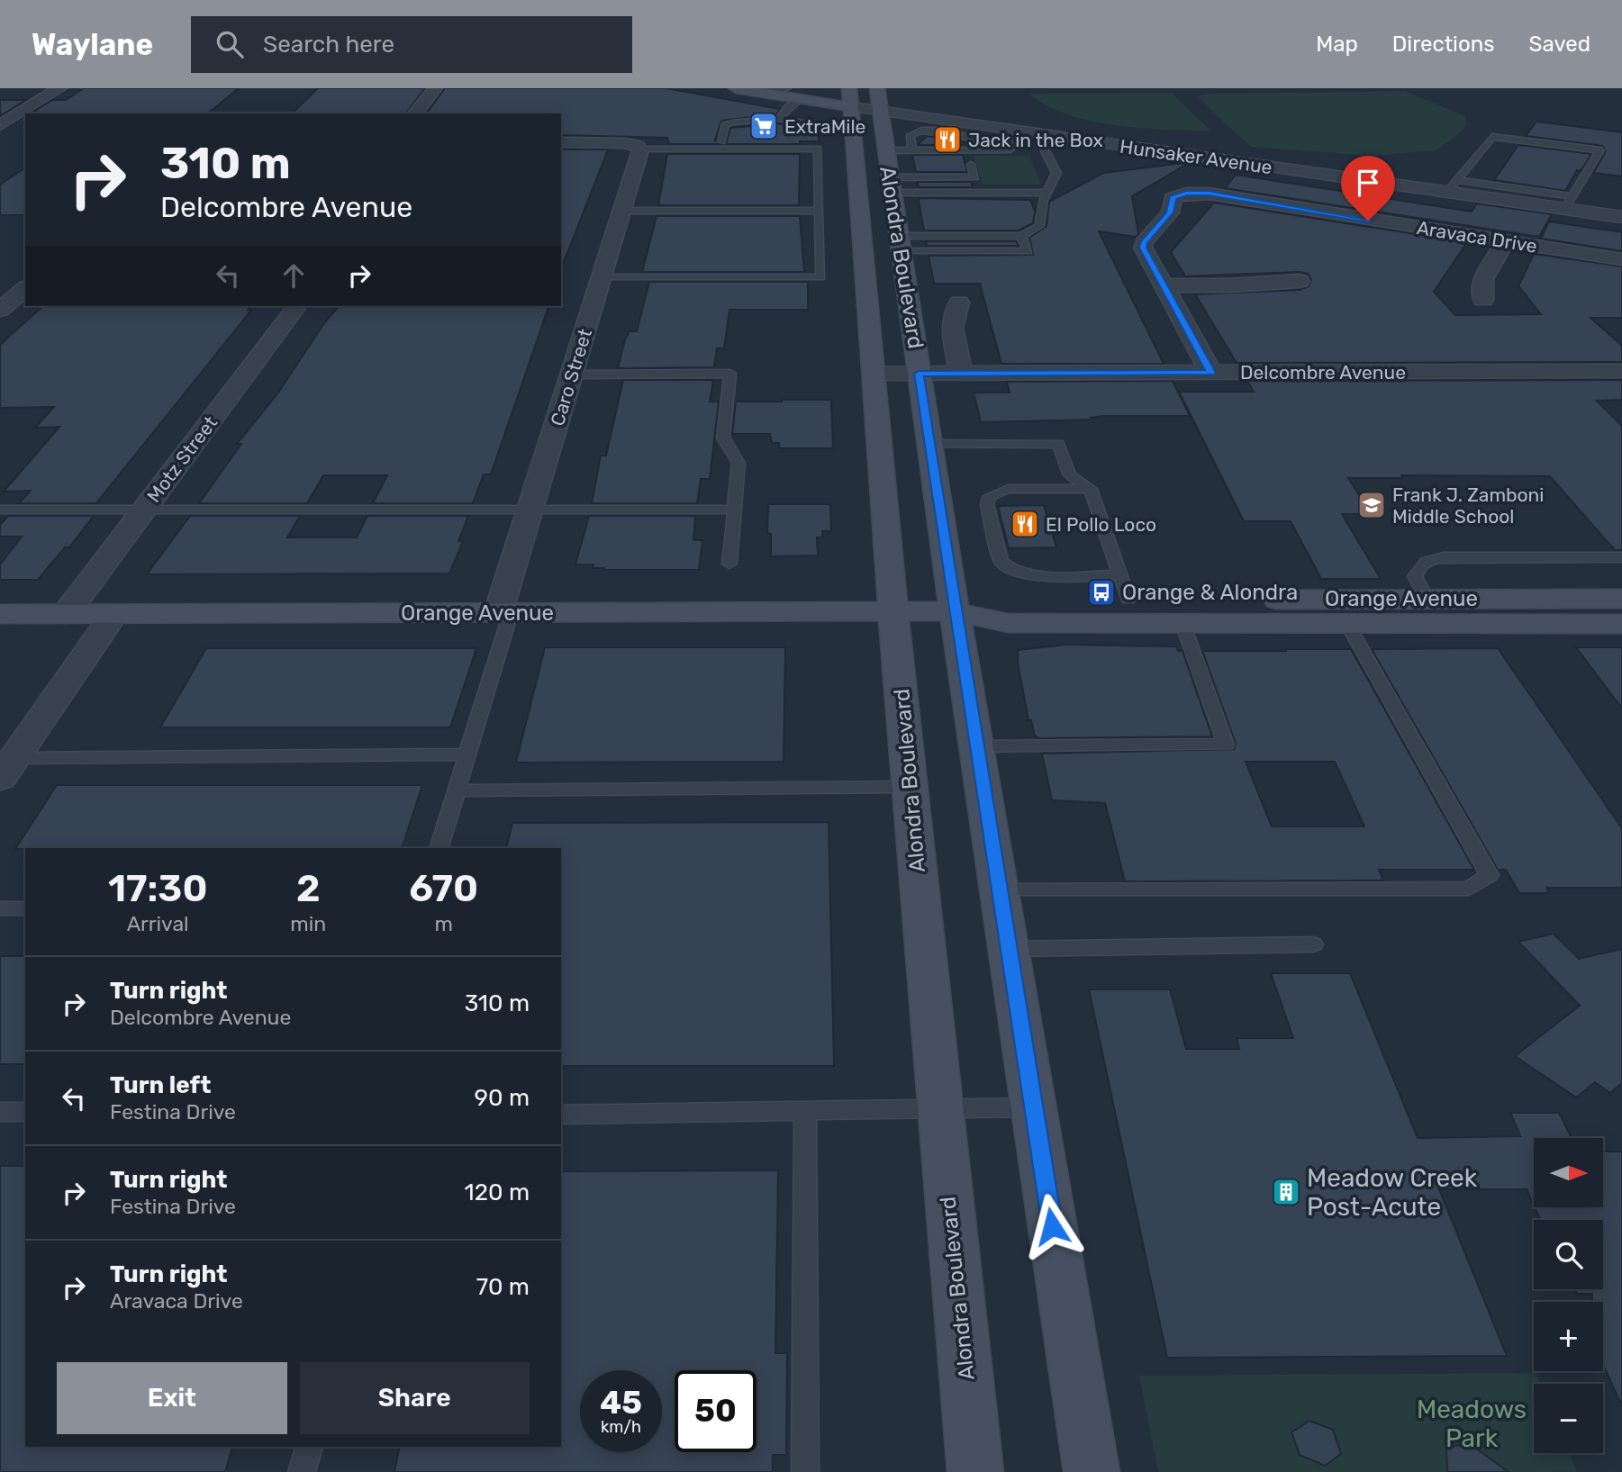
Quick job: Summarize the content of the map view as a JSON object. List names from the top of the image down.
{
  "streets": {
    "main road": ["Hunsaker Avenue", "Alondra Boulevard", "Orange Avenue"],
    "street": [
      "Aravaca Drive",
      "Delcombre Avenue",
      "Caro Street",
      "Motz Street"
    ]
  },
  "crossings": [
    ["Hunsaker Avenue", "Alondra Boulevard"],
    ["Alondra Boulevard", "Delcombre Avenue"],
    ["Alondra Boulevard", "Orange Avenue"],
    ["Caro Street", "Orange Avenue"],
    ["Motz Street", "Orange Avenue"]
  ],
  "parks": ["Meadows Park"],
  "places": {
    "supermarket": ["ExtraMile"],
    "restaurant": ["Jack in the Box", "El Pollo Loco"],
    "school or university": ["Frank J. Zamboni Middle School"],
    "bus stop": ["Orange & Alondra"],
    "building": ["Meadow Creek Post-Acute"]
  },
  "north": "right",
  "page": {
    "header": "Waylane",
    "search": "Search here",
    "nav": ["Map", "Directions", "Saved"],
    "turn": ["310 m", "Delcombre Avenue"],
    "eta": [
      "17:30",
      "Arrival",
      "2",
      "min",
      "670",
      "m"
    ],
    "list": [
      {
        "name": "Turn right",
        "note": "Delcombre Avenue",
        "value": "310 m"
      },
      {
        "name": "Turn left",
        "note": "Festina Drive",
        "value": "90 m"
      },
      {
        "name": "Turn right",
        "note": "Festina Drive",
        "value": "120 m"
      },
      {
        "name": "Turn right",
        "note": "Aravaca Drive",
        "value": "70 m"
      }
    ],
    "map_buttons": ["+", "−"],
    "buttons": ["Exit", "Share"],
    "speed": "45 km/h",
    "limit": "50"
  }
}
